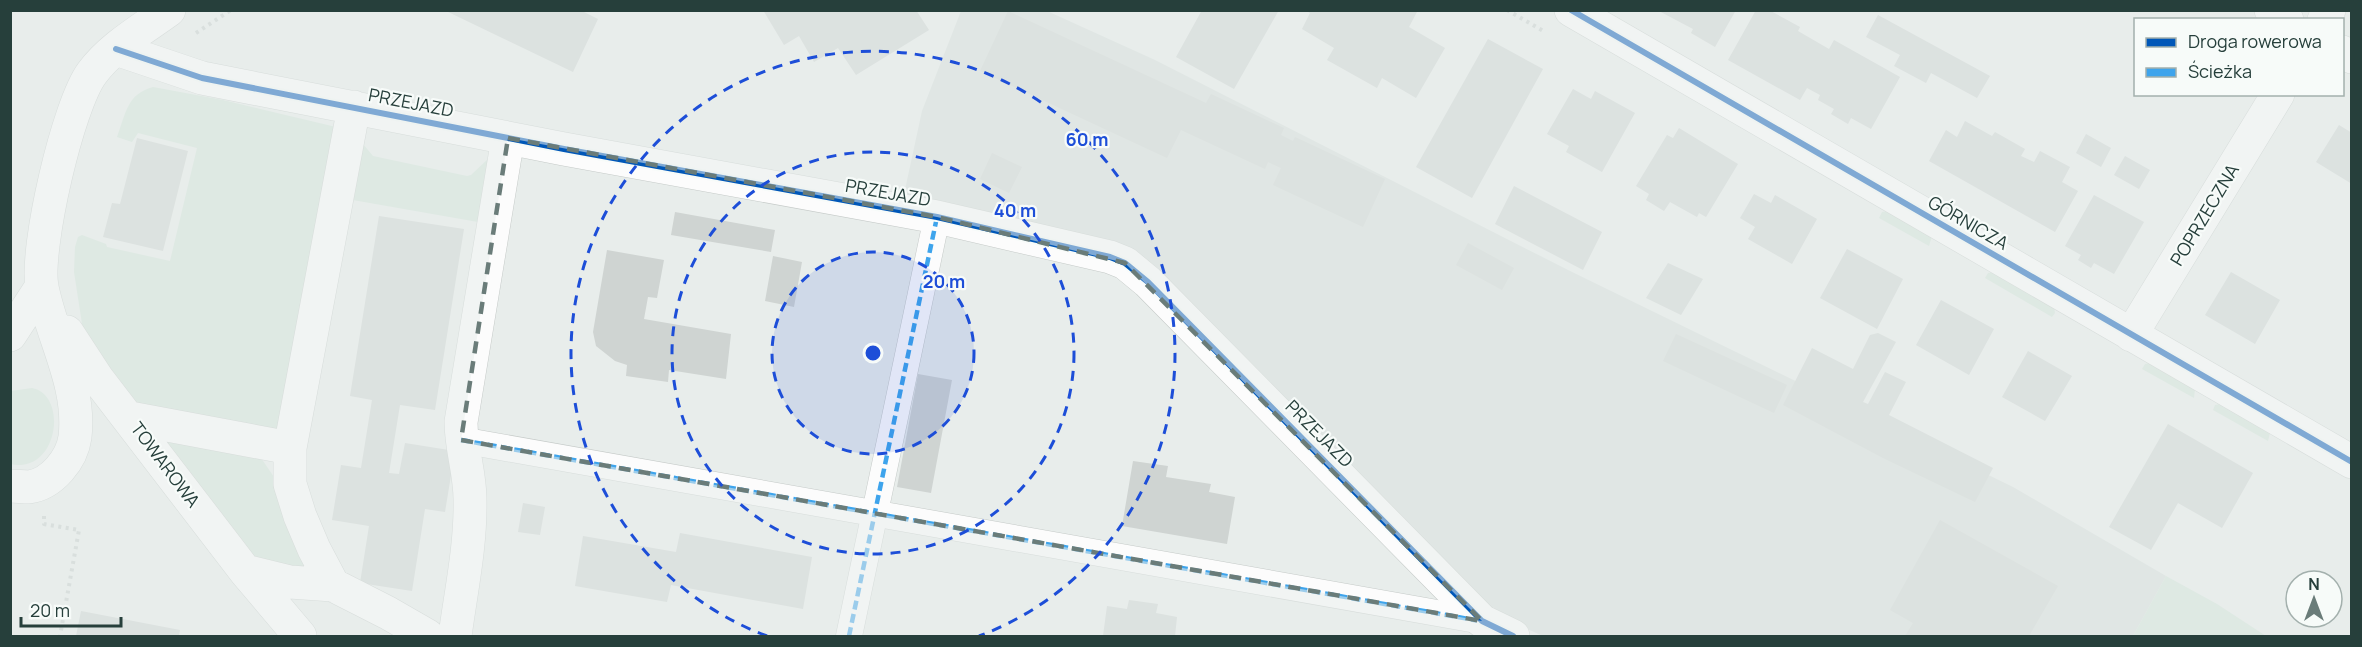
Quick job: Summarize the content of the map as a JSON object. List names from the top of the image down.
{
  "streets": {
    "street": [
      "PRZEJAZD",
      "POPRZECZNA",
      "GÓRNICZA",
      "TOWAROWA"
    ]
  },
  "crossings": [
    ["POPRZECZNA", "GÓRNICZA"]
  ],
  "legend": ["Droga rowerowa", "Ścieżka"],
  "scale_bar": "20 m",
  "north": "top",
  "rings": ["60 m", "40 m", "20 m"]
}
